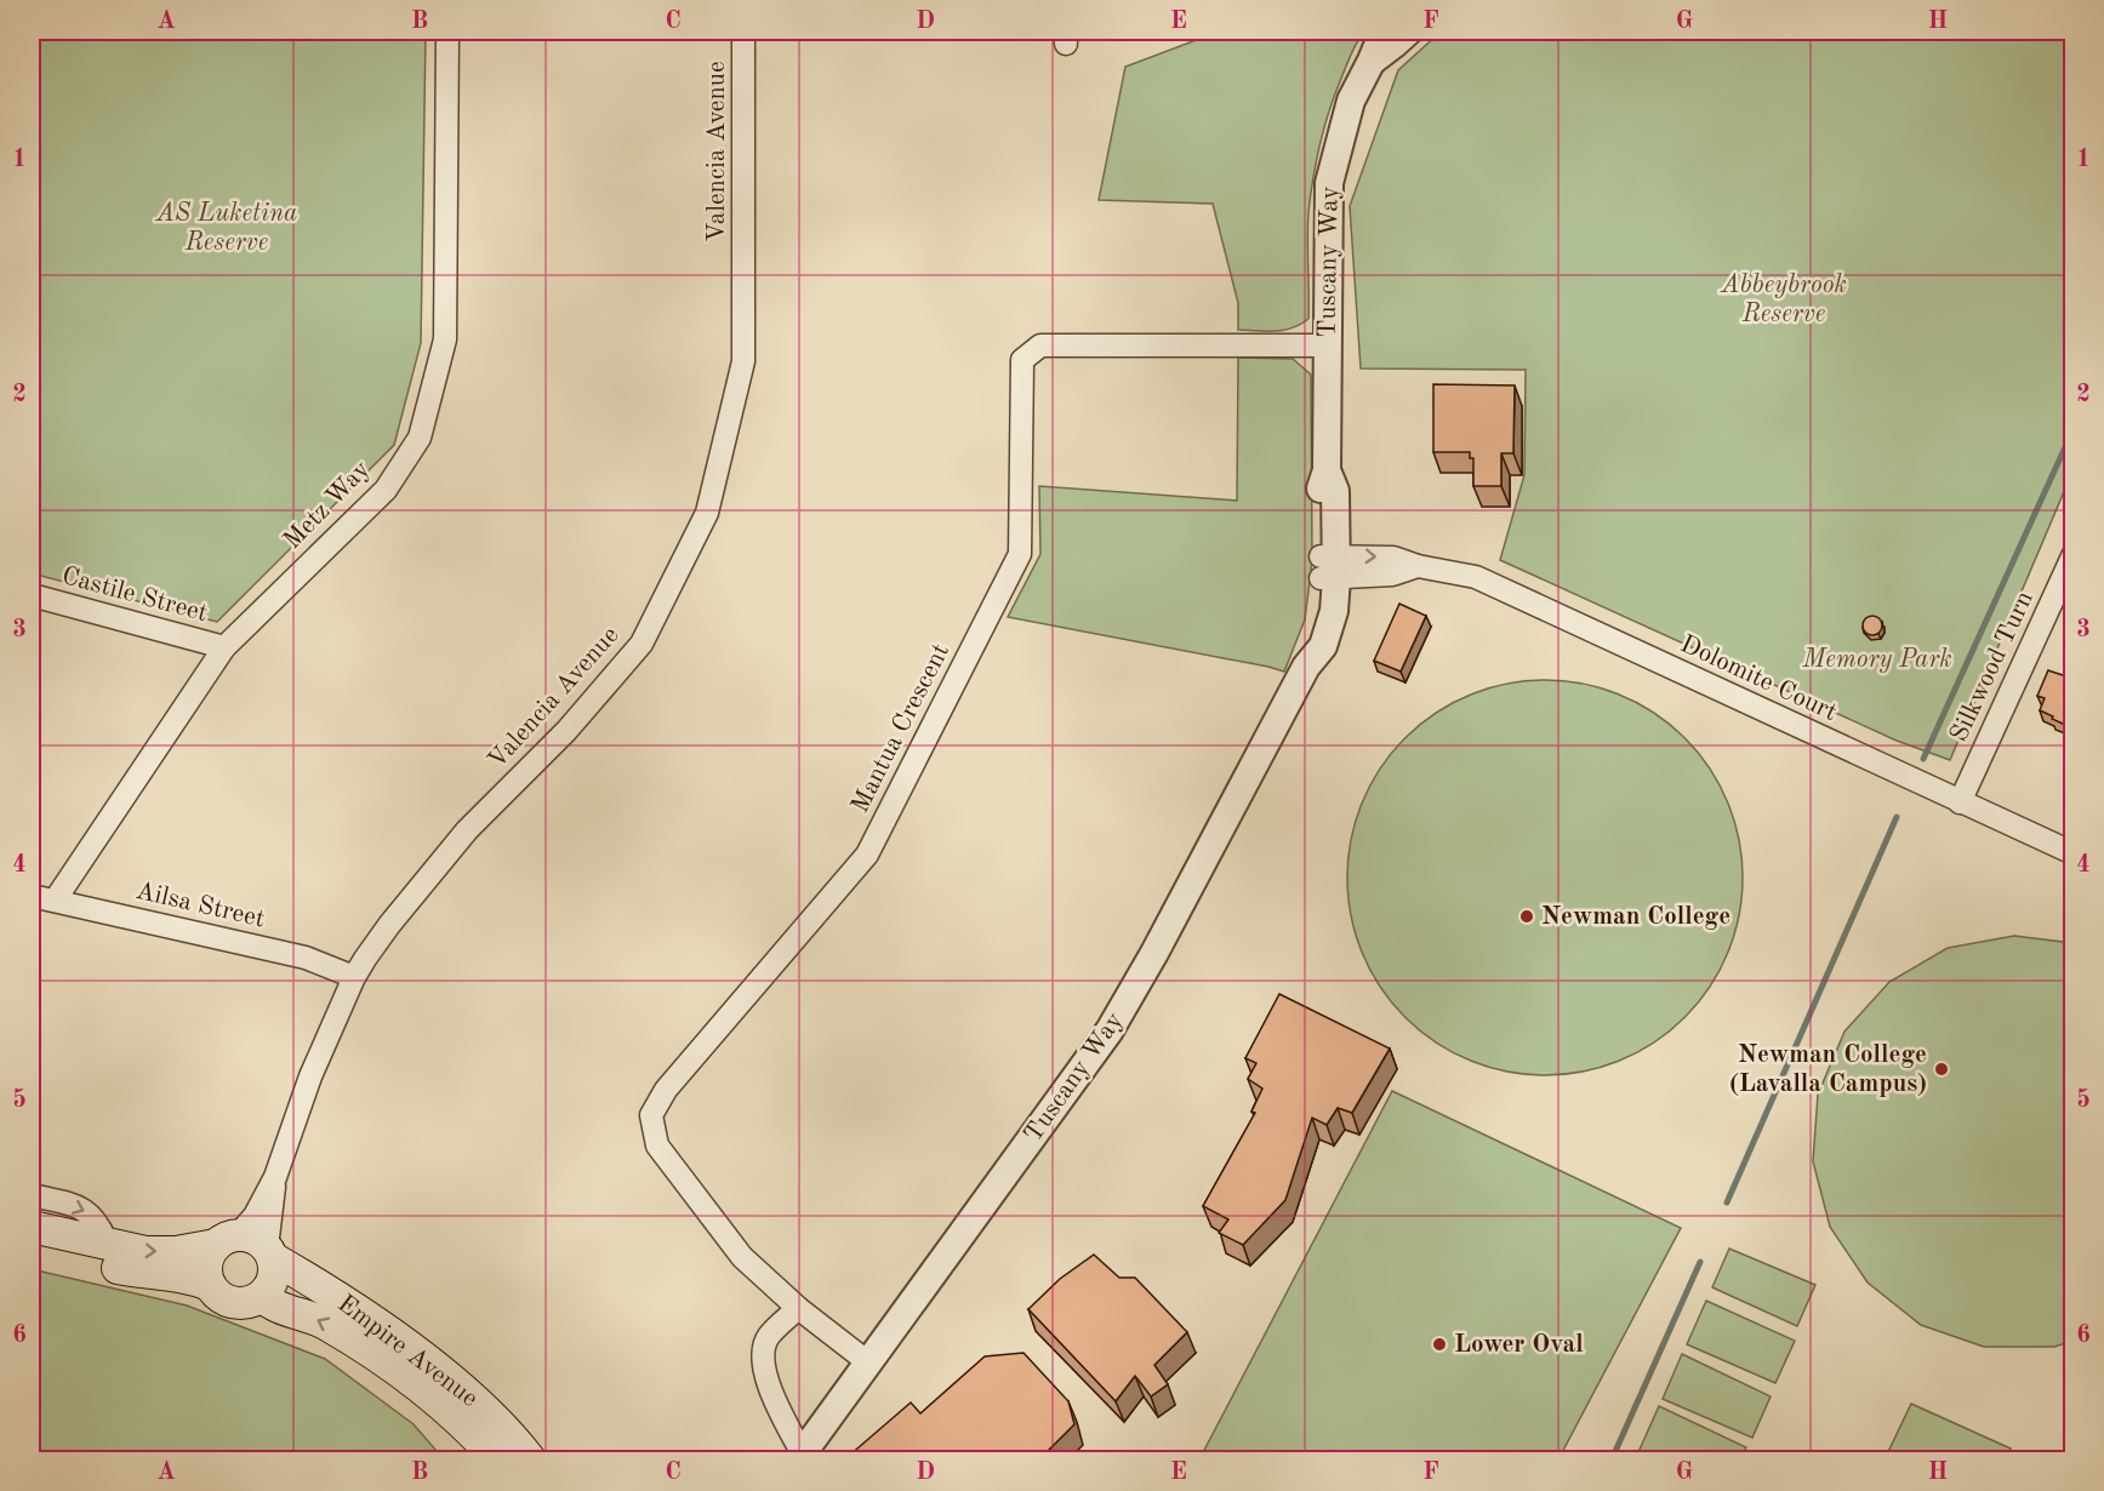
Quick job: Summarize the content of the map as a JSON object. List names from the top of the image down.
{
  "streets": {
    "main road": ["Empire Avenue"],
    "street": [
      "Valencia Avenue",
      "Tuscany Way",
      "Metz Way",
      "Castile Street",
      "Silkwood Turn",
      "Dolomite Court",
      "Mantua Crescent",
      "Ailsa Street"
    ]
  },
  "crossings": [
    ["Valencia Avenue", "Ailsa Street"],
    ["Valencia Avenue", "Empire Avenue"],
    ["Tuscany Way", "Dolomite Court"],
    ["Tuscany Way", "Mantua Crescent"],
    ["Metz Way", "Castile Street"],
    ["Metz Way", "Ailsa Street"],
    ["Silkwood Turn", "Dolomite Court"]
  ],
  "parks": ["AS Luketina Reserve", "Abbeybrook Reserve", "Memory Park"],
  "places": ["Newman College", "Newman College (Lavalla Campus)", "Lower Oval"],
  "grid": {
    "columns": [
      "A",
      "B",
      "C",
      "D",
      "E",
      "F",
      "G",
      "H"
    ],
    "rows": [
      "1",
      "2",
      "3",
      "4",
      "5",
      "6"
    ]
  }
}
